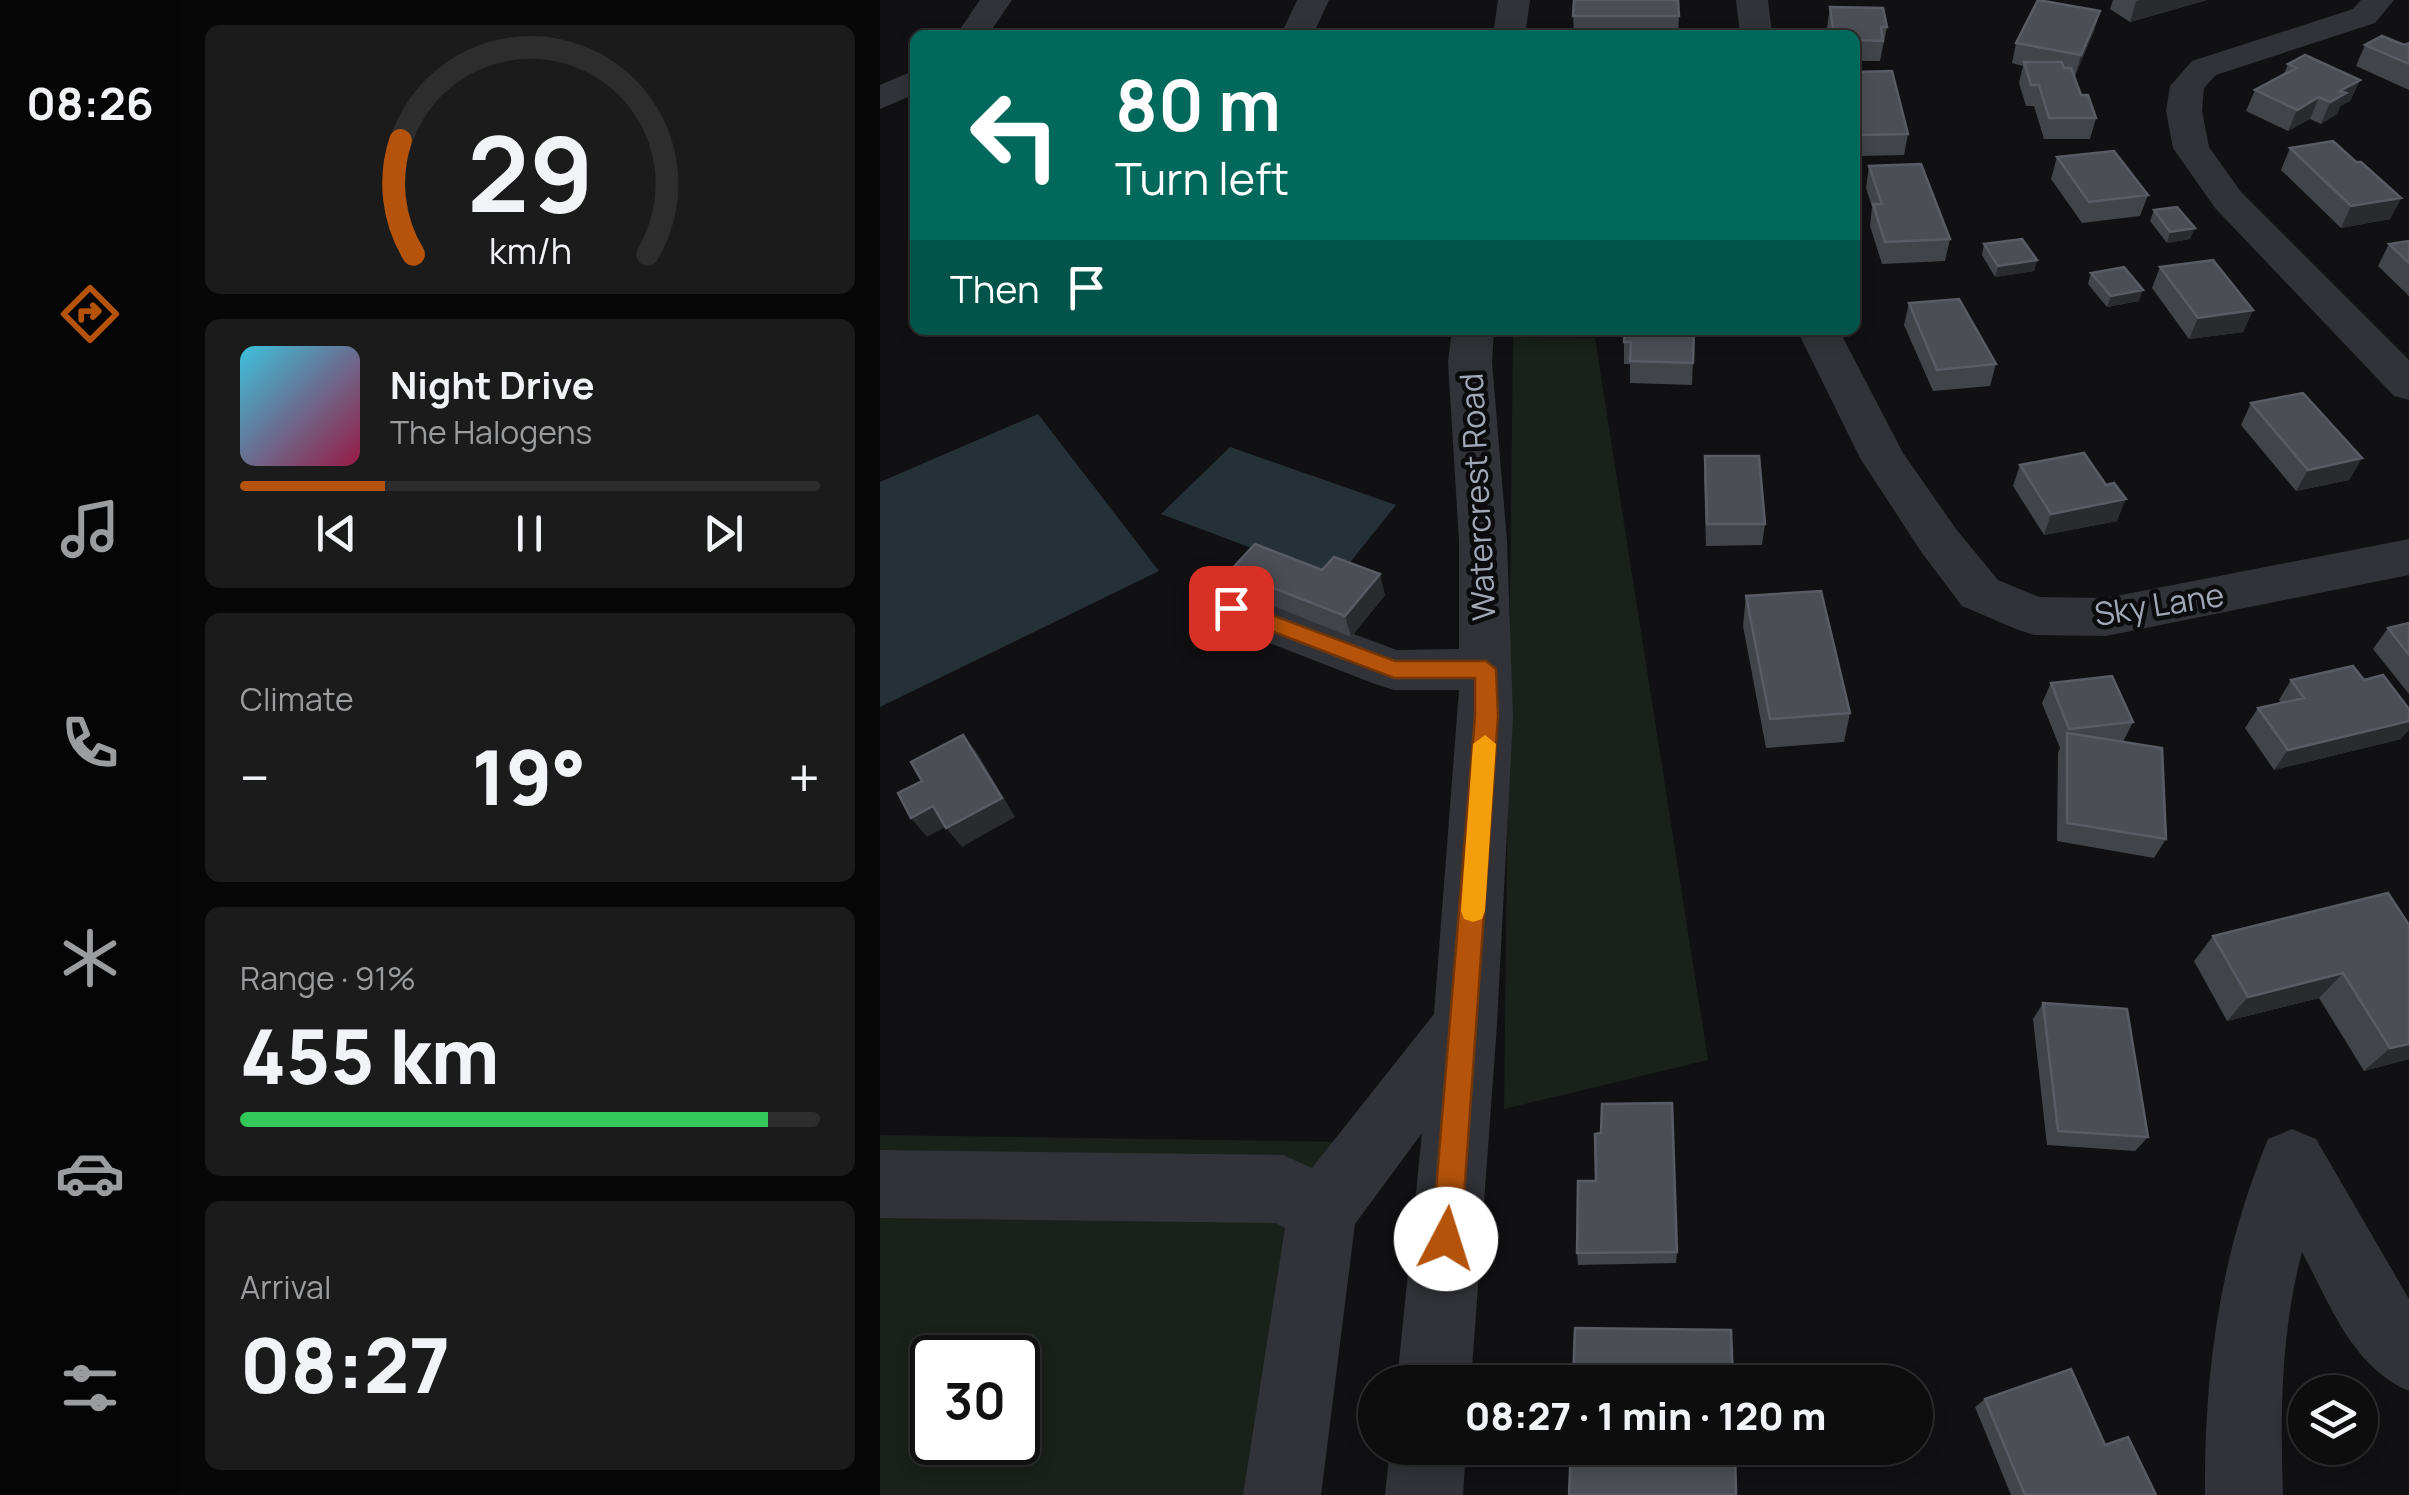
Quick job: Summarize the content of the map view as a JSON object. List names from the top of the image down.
{
  "streets": {
    "street": ["Watercrest Road", "Sky Lane"]
  },
  "page": {
    "tabs": "08:26",
    "turn": ["80 m", "Turn left"],
    "then": "Then",
    "song": ["Night Drive", "The Halogens"],
    "tile": [
      "Climate",
      ["Range · 91%", "455 km"],
      ["Arrival", "08:27"]
    ],
    "heat": ["−", "19°", "+"],
    "limit": "30",
    "trip": "08:27 · 1 min · 120 m",
    "gauge": ["29", "km/h"]
  }
}
